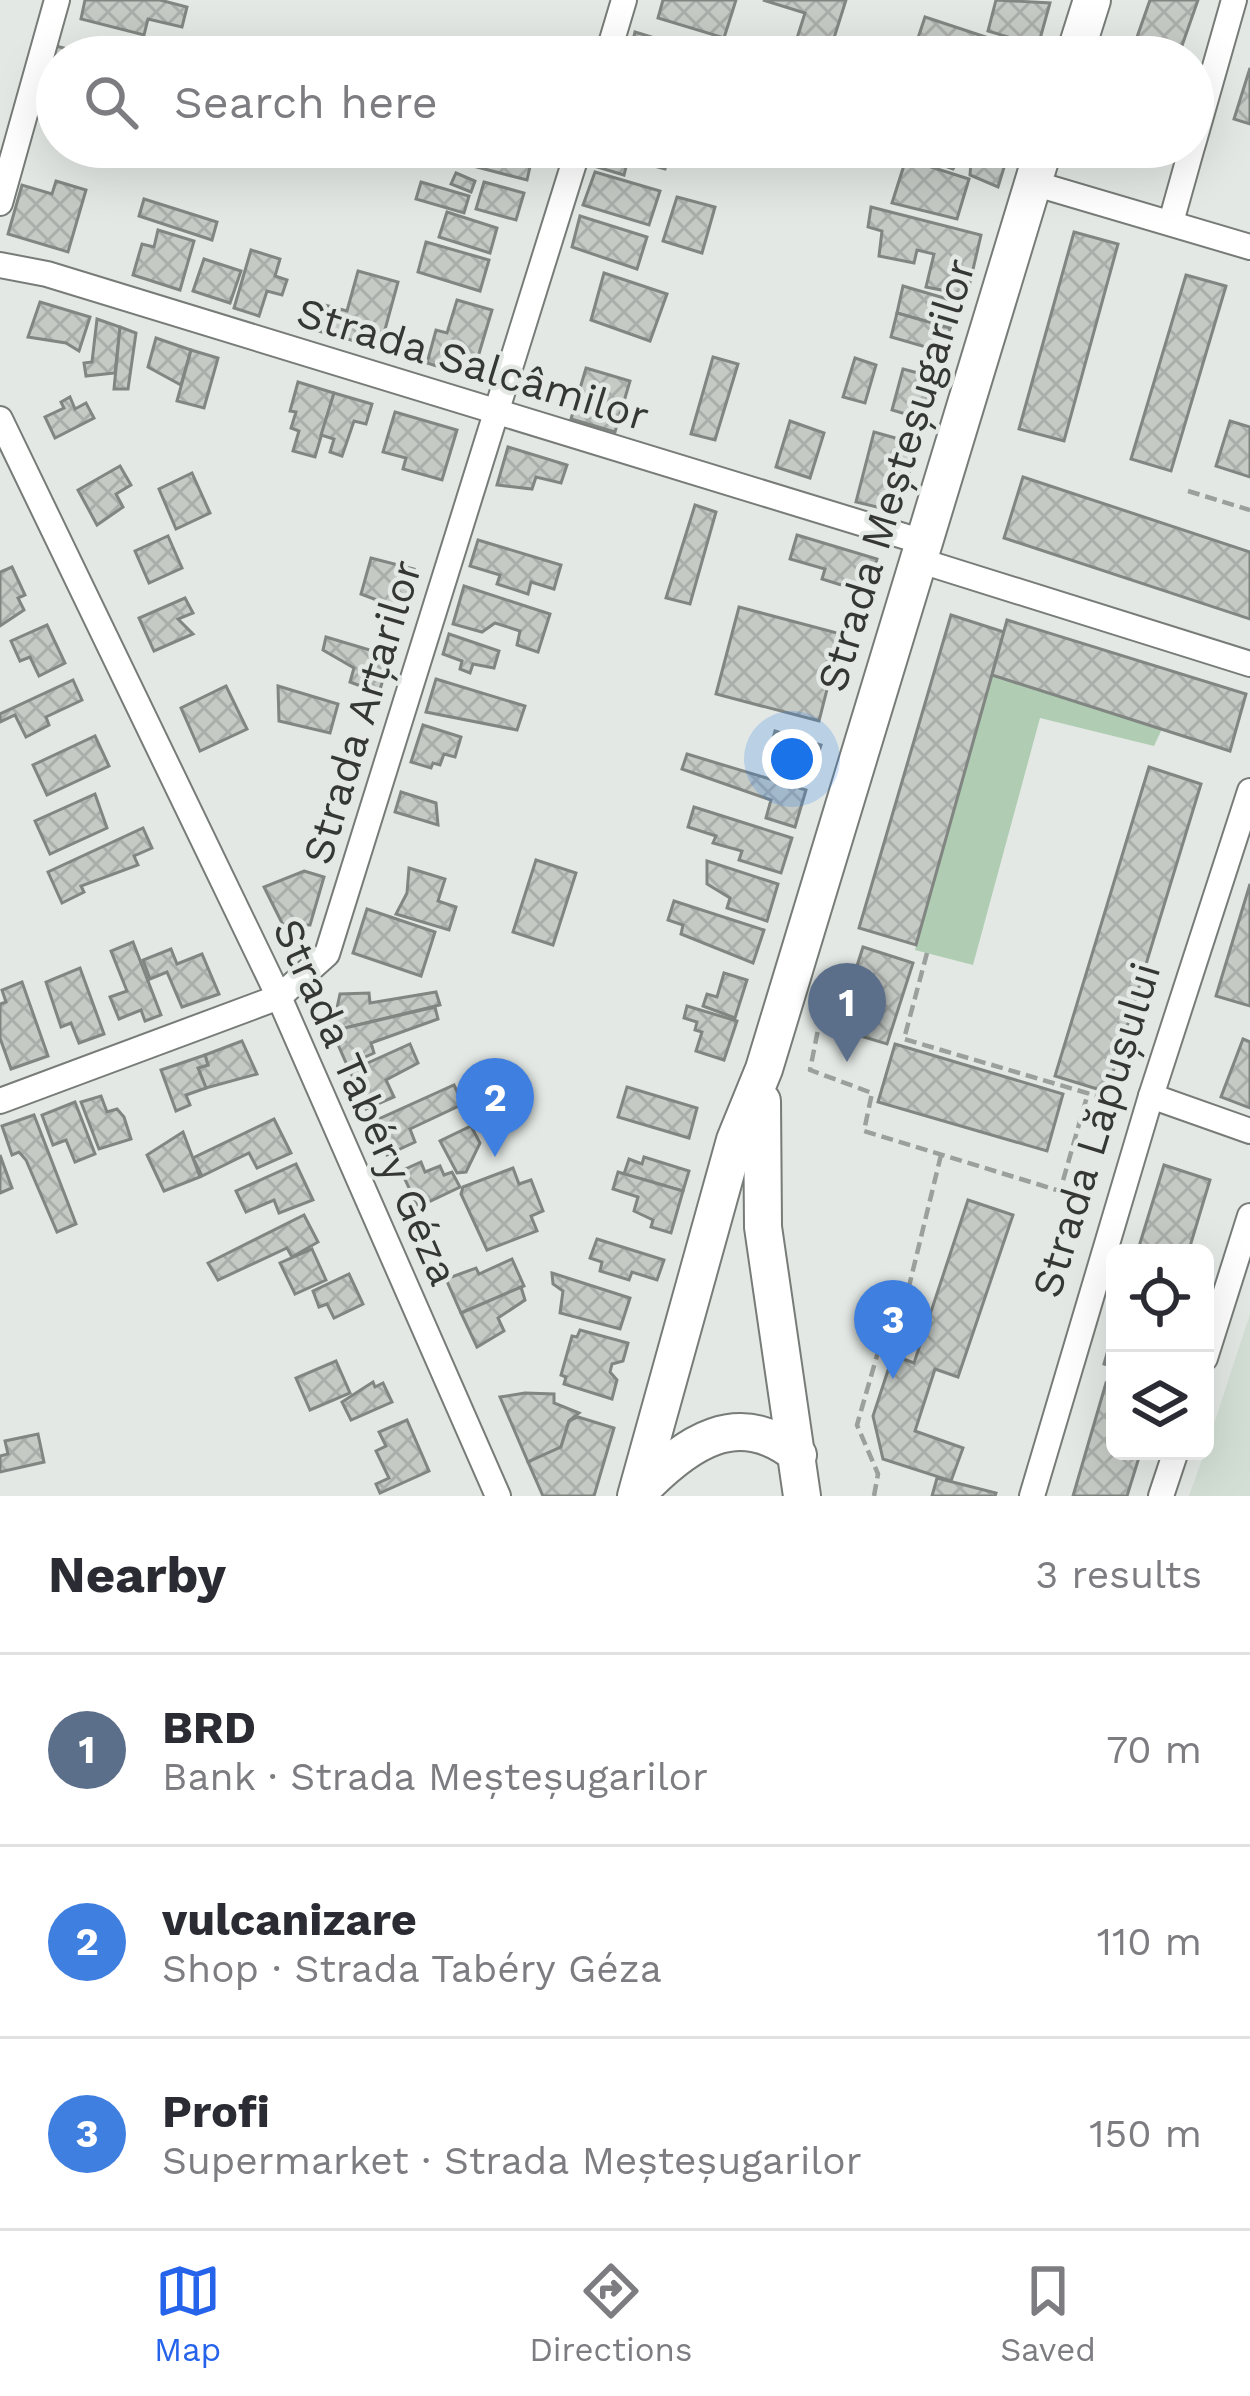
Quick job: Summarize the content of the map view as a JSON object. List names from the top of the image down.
{
  "streets": {
    "main road": ["Strada Meșteșugarilor"],
    "street": [
      "Strada Salcâmilor",
      "Strada Arțarilor",
      "Strada Tabéry Géza",
      "Strada Lăpușului"
    ]
  },
  "crossings": [
    ["Strada Salcâmilor", "Strada Meșteșugarilor"],
    ["Strada Salcâmilor", "Strada Arțarilor"],
    ["Strada Arțarilor", "Strada Tabéry Géza"]
  ],
  "page": {
    "search": "Search here",
    "pins": ["1", "2", "3"],
    "heading": ["Nearby", "3 results"],
    "list": [
      {
        "mark": "1",
        "name": "BRD",
        "note": "Bank · Strada Meșteșugarilor",
        "value": "70 m"
      },
      {
        "mark": "2",
        "name": "vulcanizare",
        "note": "Shop · Strada Tabéry Géza",
        "value": "110 m"
      },
      {
        "mark": "3",
        "name": "Profi",
        "note": "Supermarket · Strada Meșteșugarilor",
        "value": "150 m"
      }
    ],
    "nav": ["Map", "Directions", "Saved"]
  }
}
